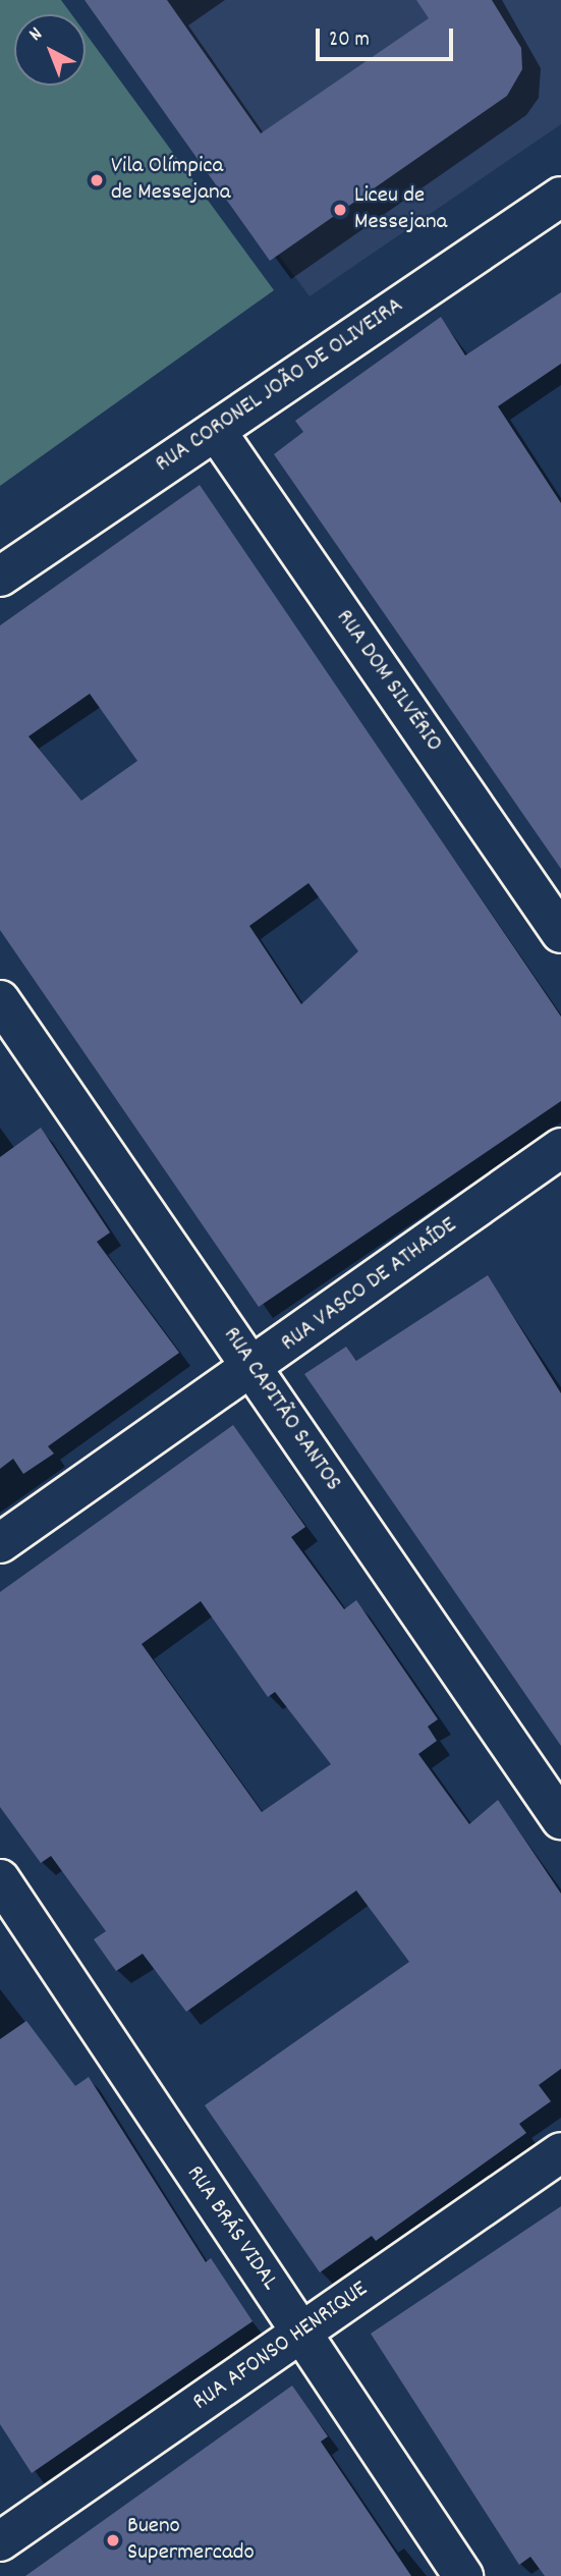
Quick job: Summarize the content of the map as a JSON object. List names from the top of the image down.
{
  "streets": {
    "street": [
      "RUA CORONEL JOÃO DE OLIVEIRA",
      "RUA DOM SILVÉRIO",
      "RUA VASCO DE ATHAÍDE",
      "RUA CAPITÃO SANTOS",
      "RUA BRÁS VIDAL",
      "RUA AFONSO HENRIQUE"
    ]
  },
  "crossings": [
    ["RUA CORONEL JOÃO DE OLIVEIRA", "RUA DOM SILVÉRIO"],
    ["RUA VASCO DE ATHAÍDE", "RUA CAPITÃO SANTOS"],
    ["RUA BRÁS VIDAL", "RUA AFONSO HENRIQUE"]
  ],
  "places": ["Vila Olímpica de Messejana", "Liceu de Messejana", "Bueno Supermercado"],
  "scale_bar": "20 m",
  "north": "top left"
}
